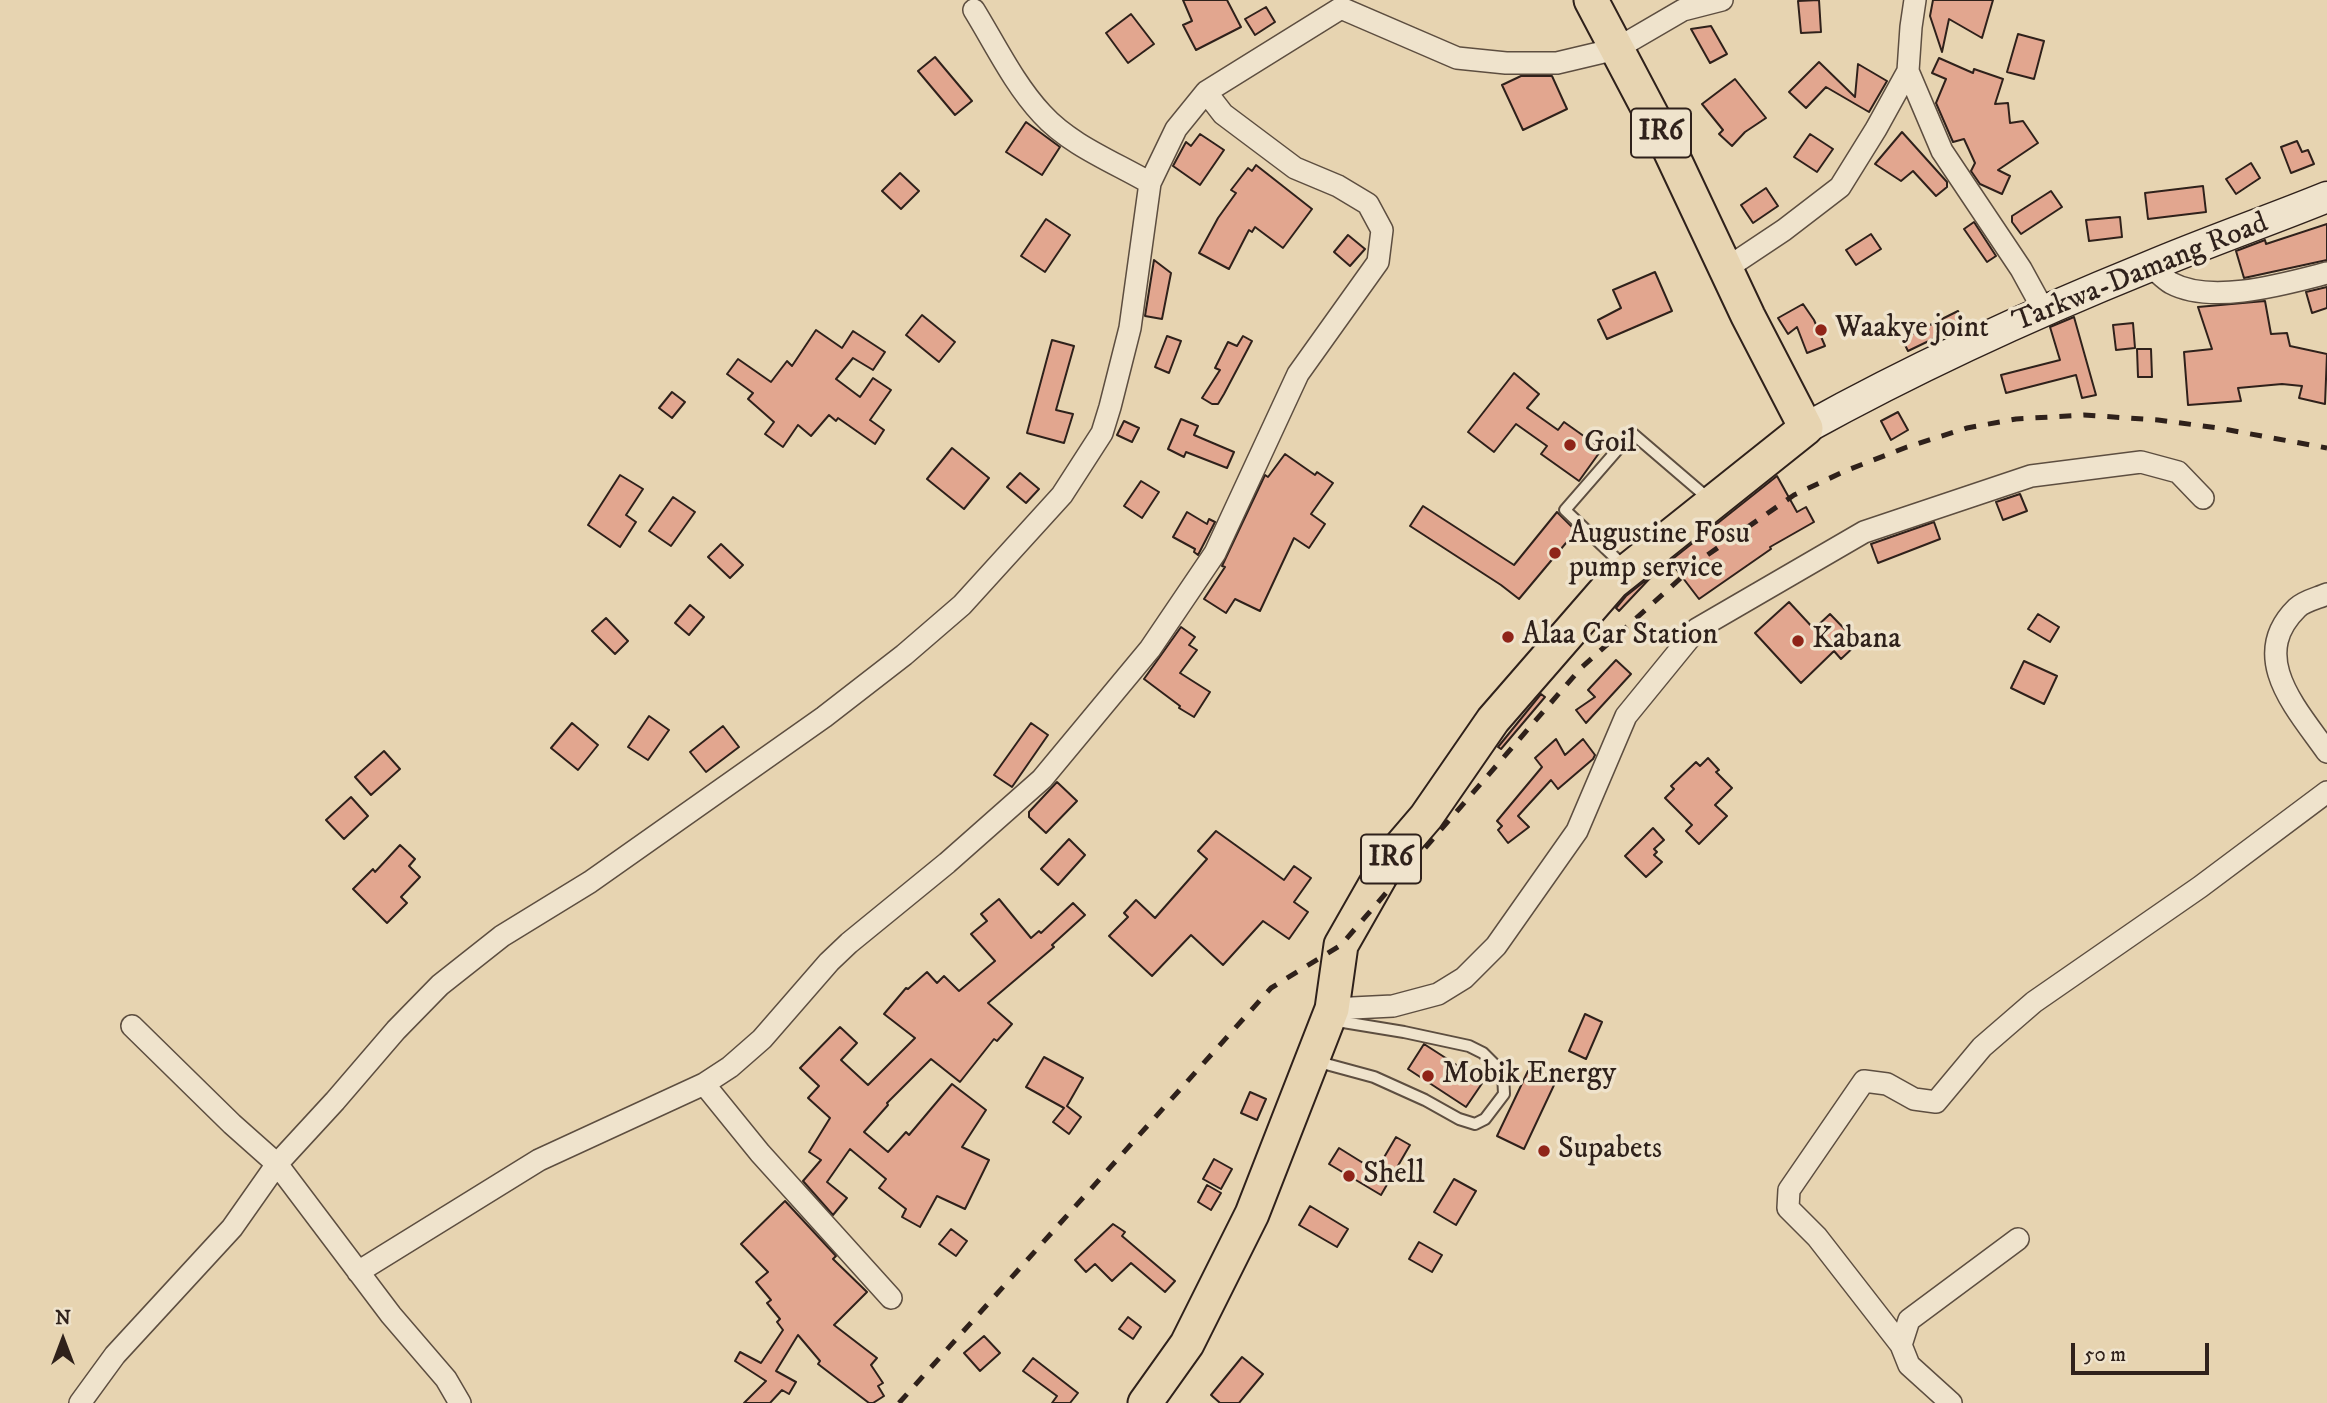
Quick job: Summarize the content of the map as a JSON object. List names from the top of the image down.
{
  "streets": {
    "main road": ["IR6", "Tarkwa-Damang Road"]
  },
  "crossings": [
    ["IR6", "Tarkwa-Damang Road"]
  ],
  "places": [
    "Waakye joint",
    "Goil",
    "Augustine Fosu pump service",
    "Alaa Car Station",
    "Kabana",
    "Mobik Energy",
    "Supabets",
    "Shell"
  ],
  "scale_bar": "50 m",
  "north": "top"
}
